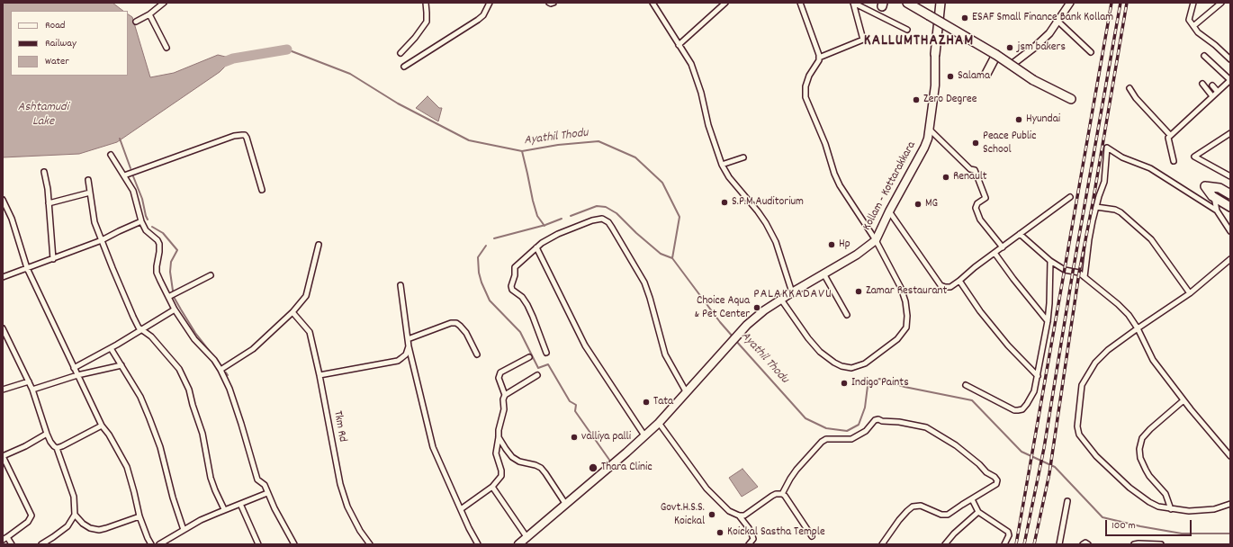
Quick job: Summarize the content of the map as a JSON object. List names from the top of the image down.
{
  "streets": {
    "main road": ["Kollam - Kottarakkara"],
    "street": ["Tkm Rd"]
  },
  "districts": ["KALLUMTHAZHAM", "PALAKKADAVU"],
  "water": ["Ashtamudi Lake", "Ayathil Thodu"],
  "places": [
    "ESAF Small Finance Bank Kollam",
    "jsm bakers",
    "Salama",
    "Zero Degree",
    "Hyundai",
    "Peace Public School",
    "Renault",
    "S.P.M Auditorium",
    "MG",
    "Hp",
    "Zamar Restaurant",
    "Choice Aqua & Pet Center",
    "Indigo Paints",
    "Tata",
    "valliya palli",
    "Thara Clinic",
    "Govt.H.S.S. Koickal",
    "Koickal Sastha Temple"
  ],
  "legend": ["Road", "Railway", "Water"],
  "scale_bar": "100 m"
}
